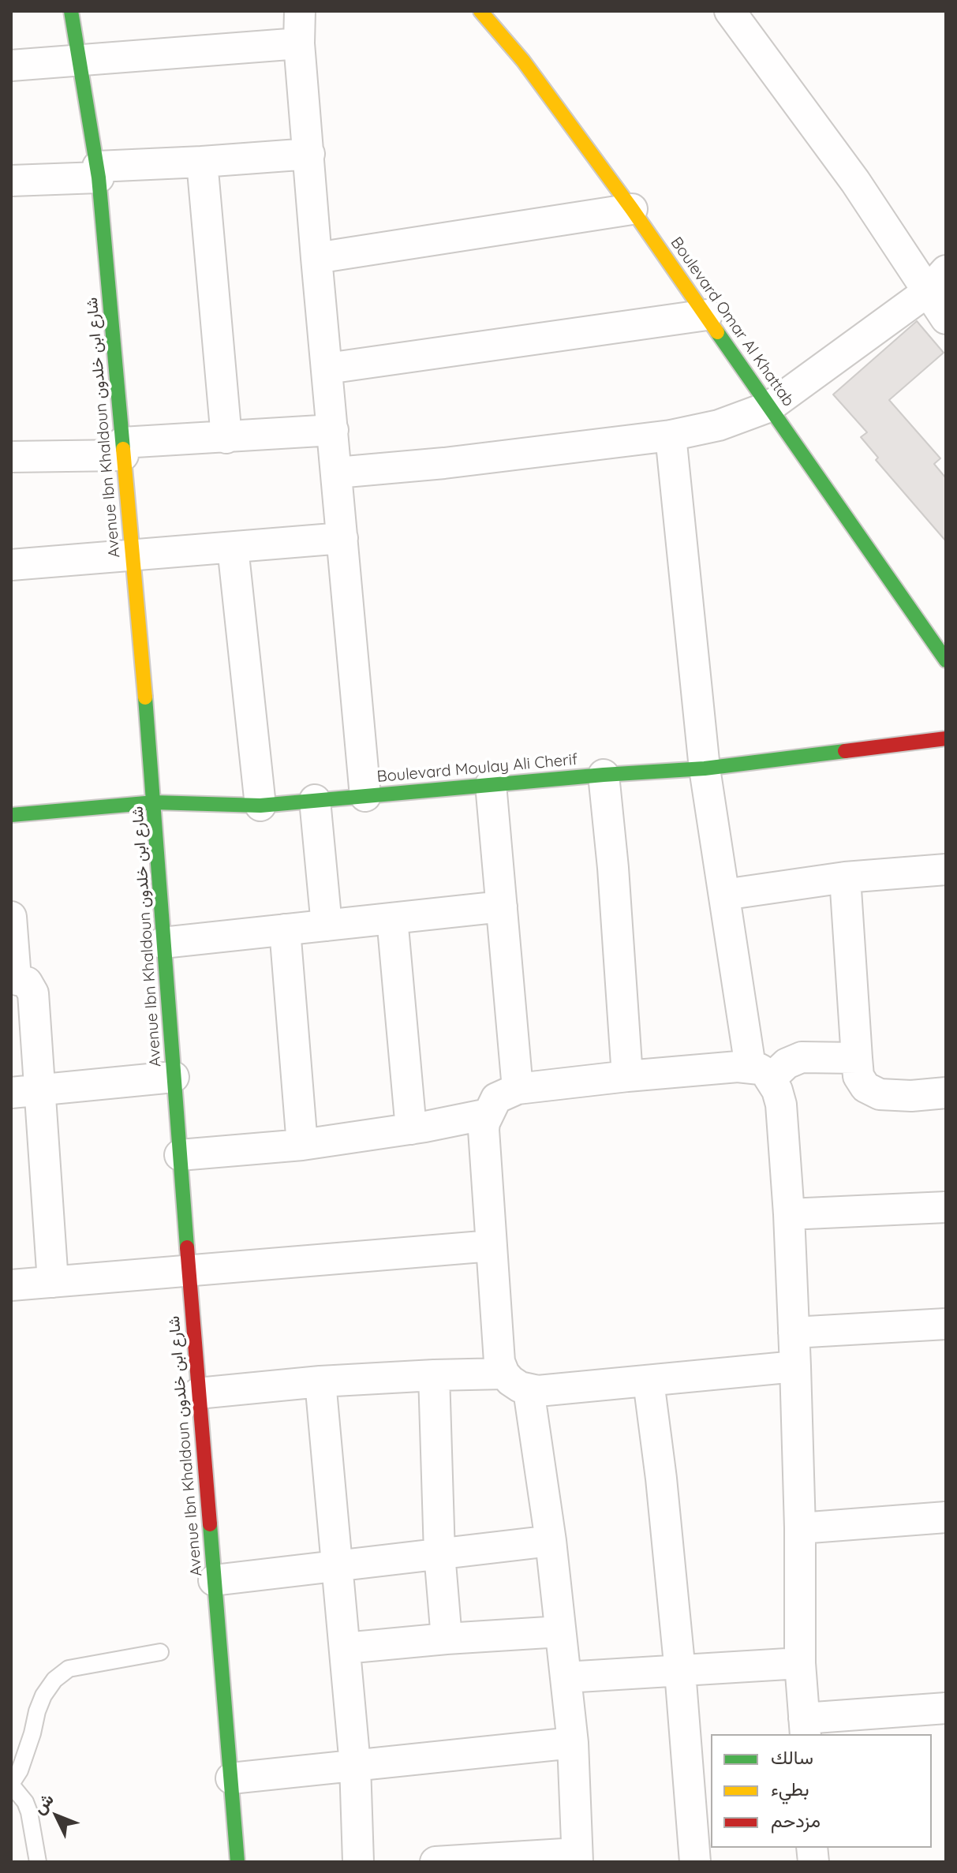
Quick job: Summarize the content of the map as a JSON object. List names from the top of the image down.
{
  "streets": {
    "street": ["Boulevard Omar Al Khattab", "Avenue Ibn Khaldoun شارع ابن خلدون", "Boulevard Moulay Ali Cherif"]
  },
  "crossings": [
    ["Avenue Ibn Khaldoun شارع ابن خلدون", "Boulevard Moulay Ali Cherif"]
  ],
  "legend": ["سالك", "بطيء", "مزدحم"],
  "north": "top left"
}
